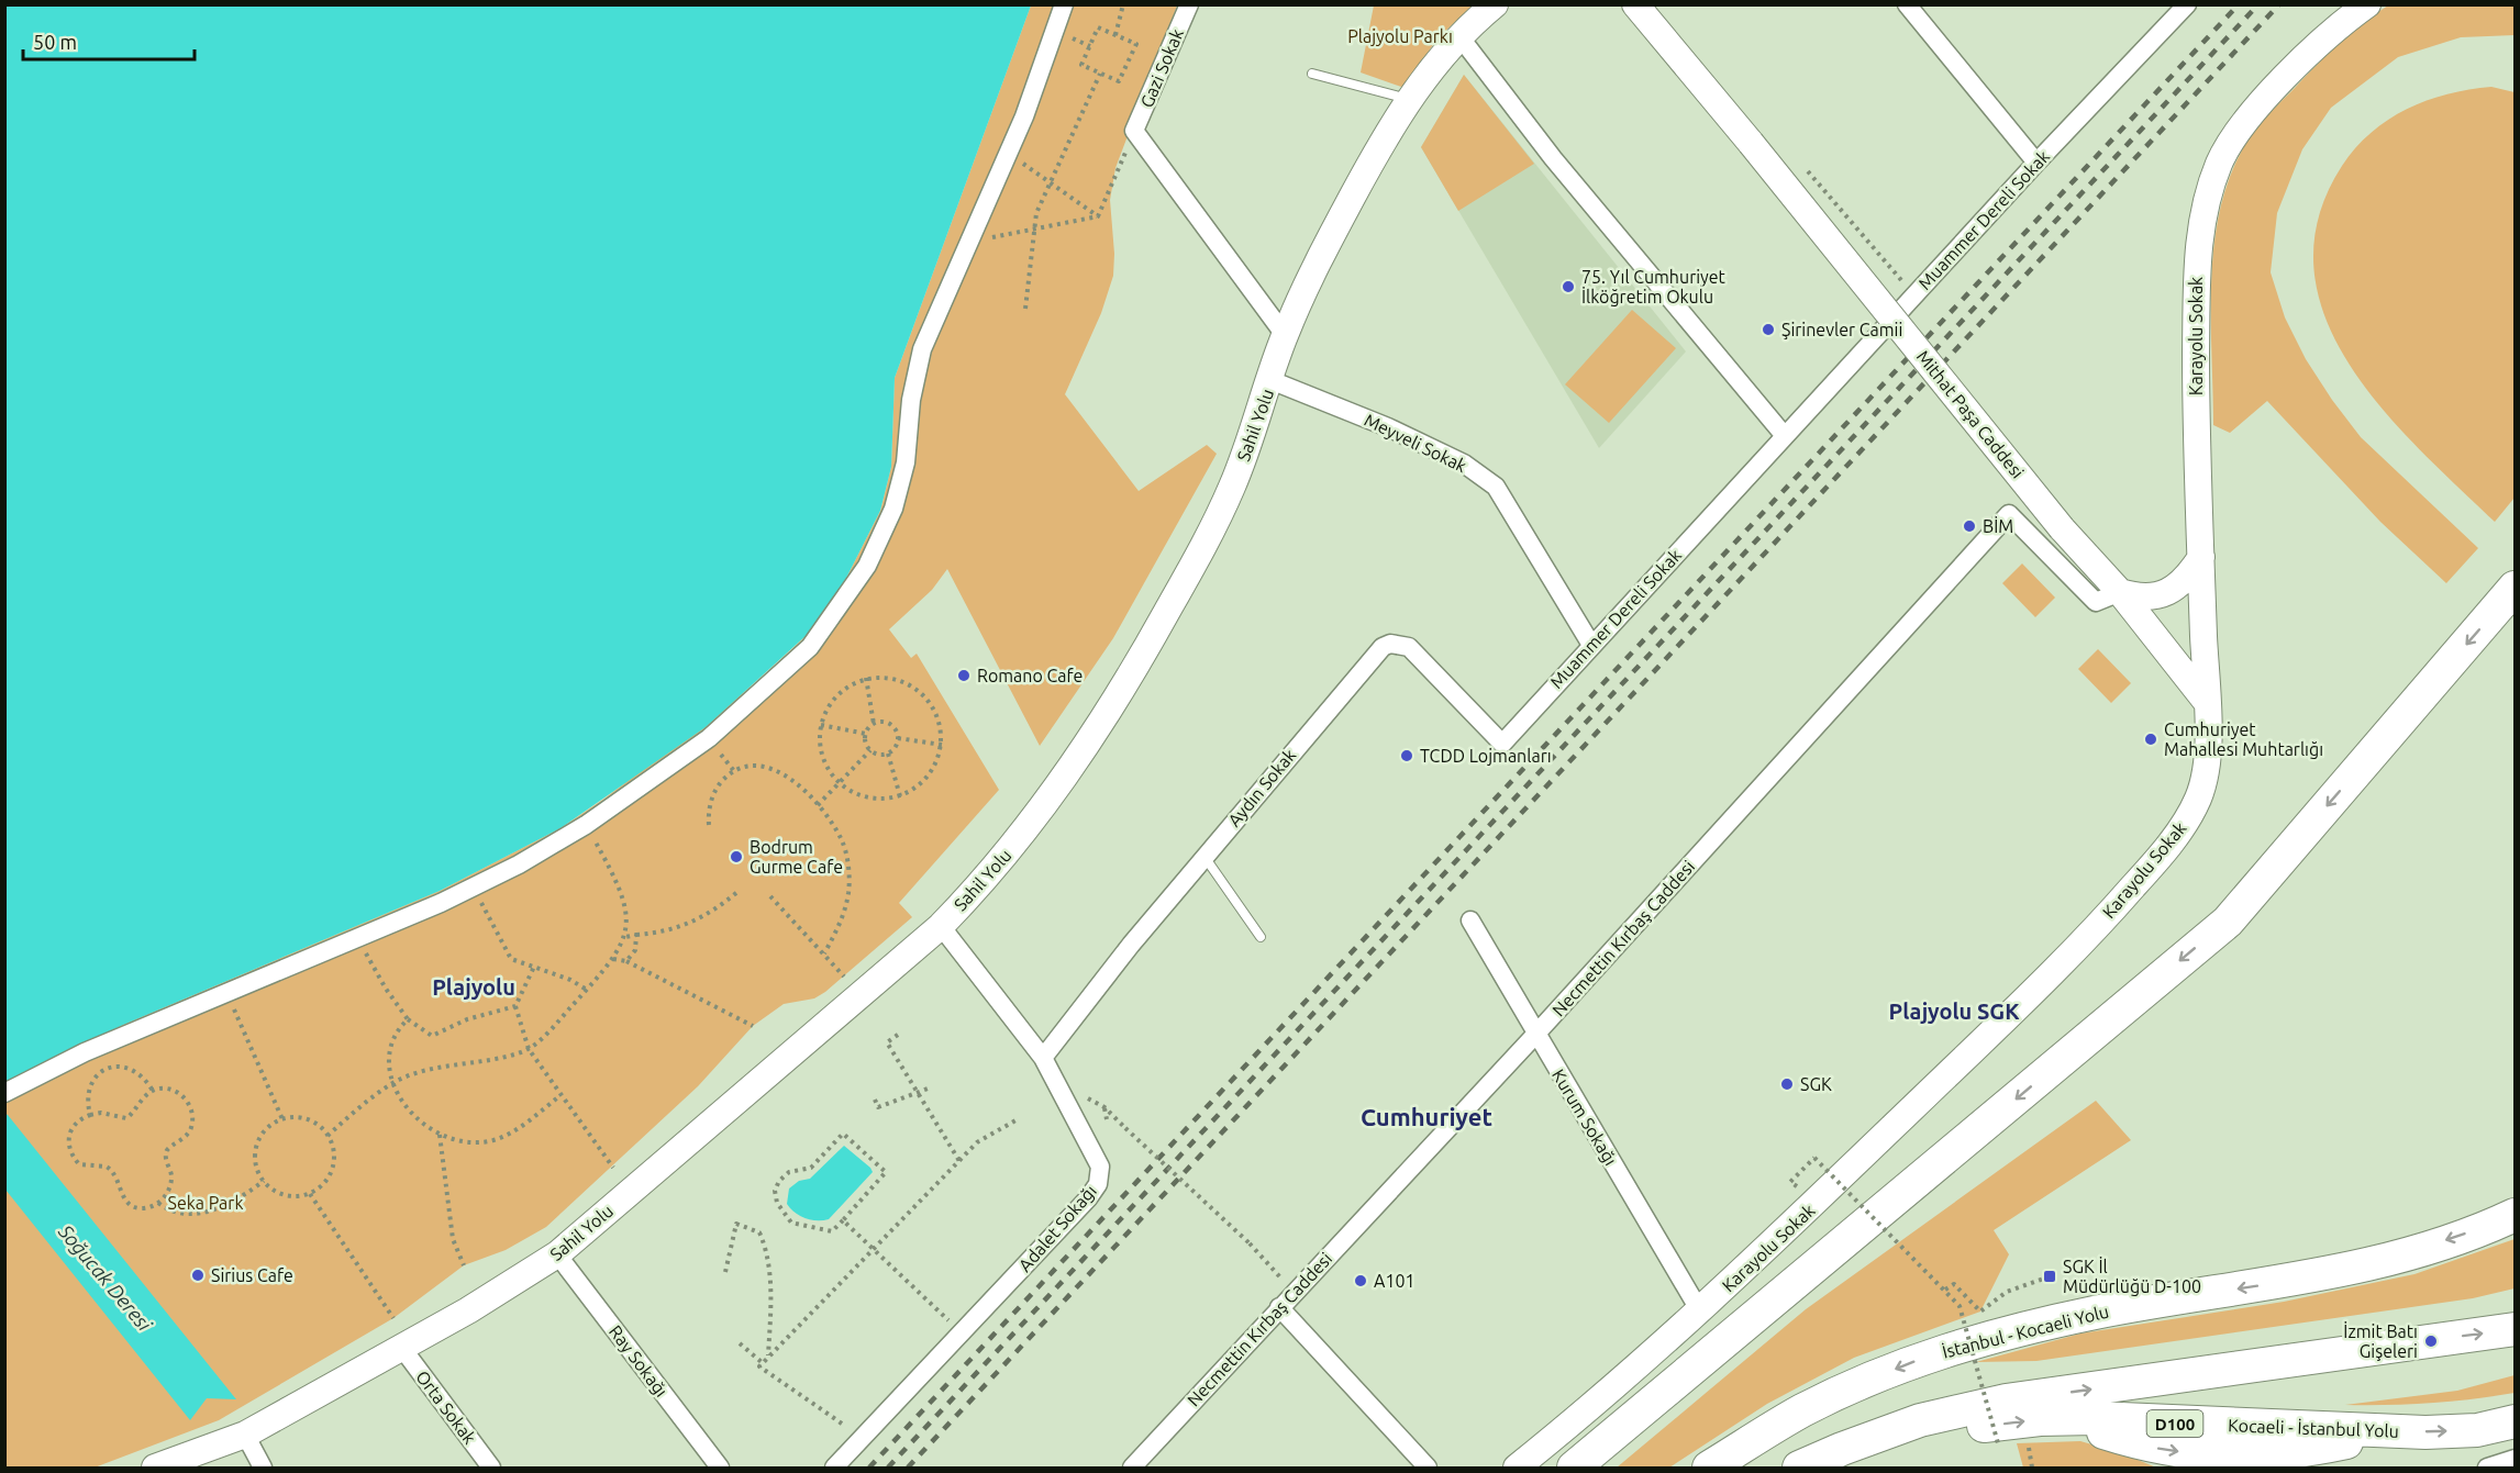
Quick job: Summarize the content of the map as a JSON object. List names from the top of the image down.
{
  "streets": {
    "highway": ["İstanbul - Kocaeli Yolu", "D100", "Kocaeli - İstanbul Yolu"],
    "main road": ["Karayolu Sokak", "Mithat Paşa Caddesi", "Sahil Yolu"],
    "street": [
      "Gazi Sokak",
      "Muammer Dereli Sokak",
      "Meyveli Sokak",
      "Aydın Sokak",
      "Necmettin Kırbaş Caddesi",
      "Kurum Sokağı",
      "Adalet Sokağı",
      "Ray Sokağı",
      "Orta Sokak"
    ]
  },
  "crossings": [
    ["Muammer Dereli Sokak", "Meyveli Sokak"],
    ["Muammer Dereli Sokak", "Aydın Sokak"],
    ["Karayolu Sokak", "Mithat Paşa Caddesi"],
    ["Karayolu Sokak", "Kurum Sokağı"],
    ["Mithat Paşa Caddesi", "Necmettin Kırbaş Caddesi"],
    ["Sahil Yolu", "Meyveli Sokak"],
    ["Sahil Yolu", "Adalet Sokağı"],
    ["Sahil Yolu", "Ray Sokağı"],
    ["Sahil Yolu", "Orta Sokak"],
    ["Aydın Sokak", "Adalet Sokağı"],
    ["Necmettin Kırbaş Caddesi", "Kurum Sokağı"]
  ],
  "districts": ["Plajyolu", "Plajyolu SGK", "Cumhuriyet"],
  "water": ["Soğucak Deresi"],
  "parks": ["Plajyolu Parkı", "Seka Park"],
  "places": {
    "other": [
      "75. Yıl Cumhuriyet İlköğretim Okulu",
      "Şirinevler Camii",
      "BİM",
      "Romano Cafe",
      "Cumhuriyet Mahallesi Muhtarlığı",
      "TCDD Lojmanları",
      "Bodrum Gurme Cafe",
      "SGK",
      "Sirius Cafe",
      "A101",
      "İzmit Batı Gişeleri"
    ],
    "transit": ["SGK İl Müdürlüğü D-100"]
  },
  "scale_bar": "50 m"
}
